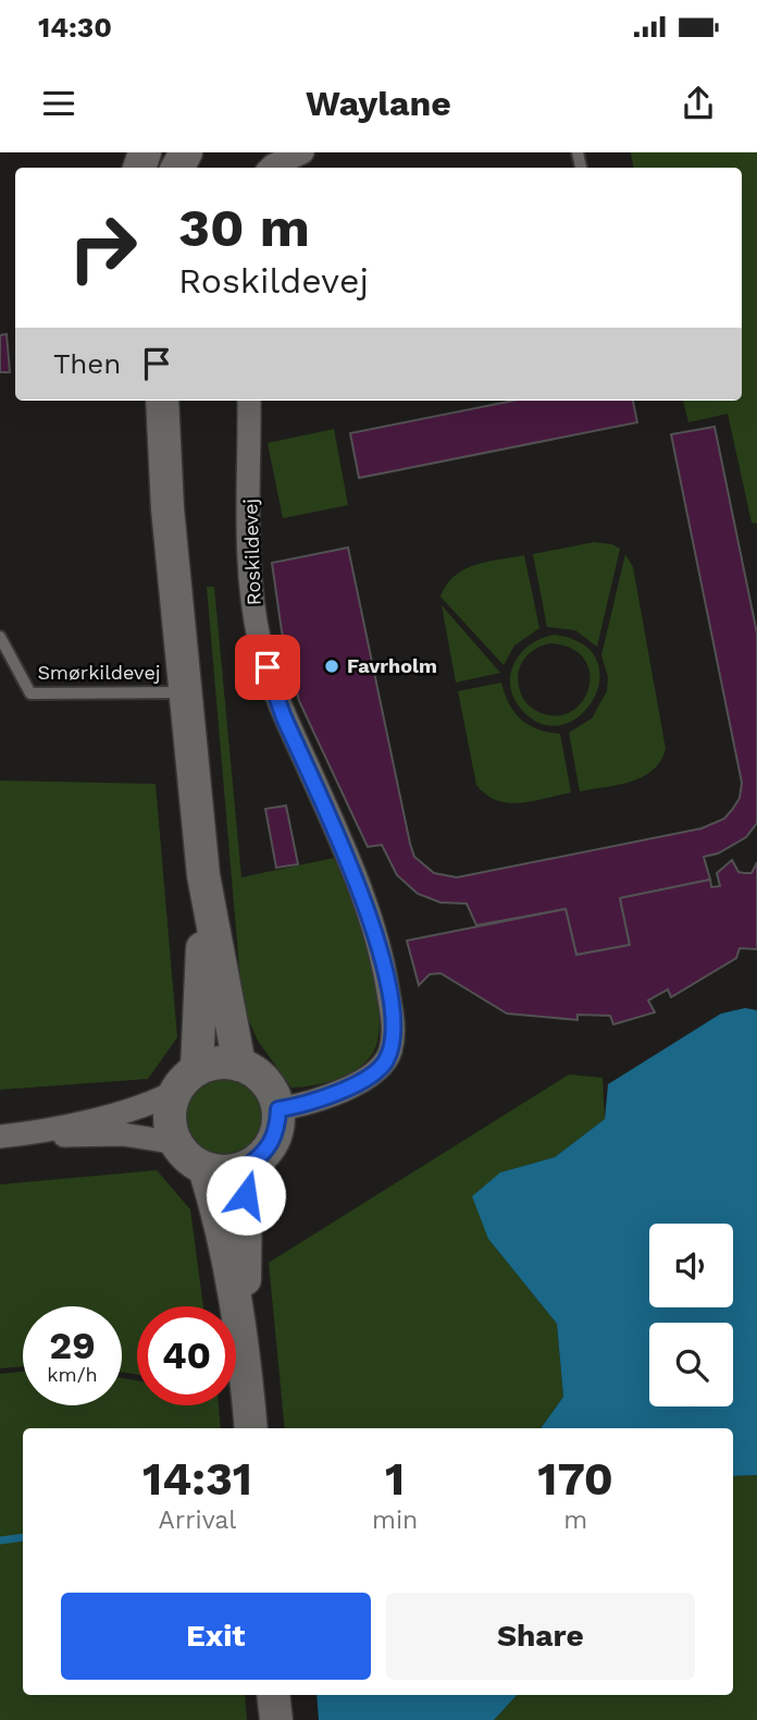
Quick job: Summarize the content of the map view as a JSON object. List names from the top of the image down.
{
  "streets": {
    "street": ["Roskildevej"],
    "lane": ["Smørkildevej"]
  },
  "places": ["Favrholm"],
  "page": {
    "status": "14:30",
    "header": "Waylane",
    "turn": ["30 m", "Roskildevej"],
    "then": "Then",
    "speed": "29 km/h",
    "limit": "40",
    "eta": [
      "14:31",
      "Arrival",
      "1",
      "min",
      "170",
      "m"
    ],
    "buttons": ["Exit", "Share"]
  }
}
